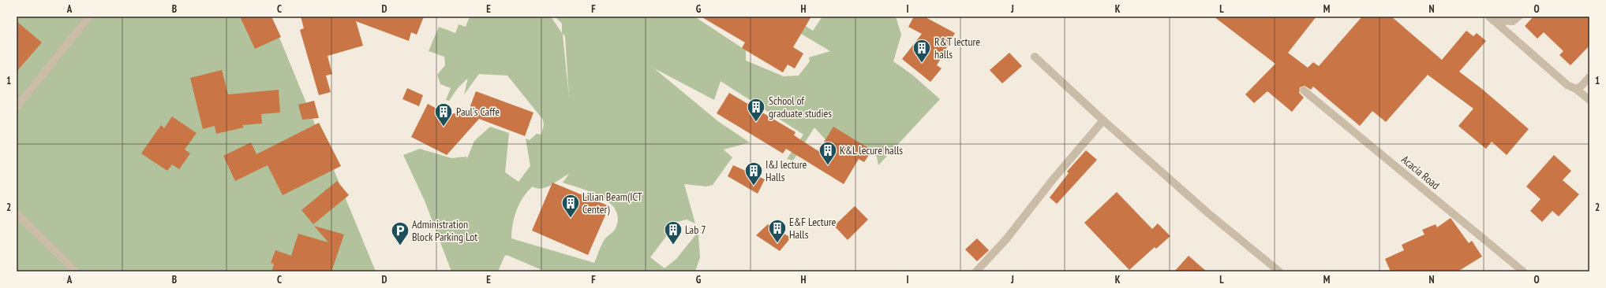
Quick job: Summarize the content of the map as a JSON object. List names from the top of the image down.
{
  "streets": {
    "street": ["Acacia Road"]
  },
  "places": {
    "building": [
      "R&T lecture halls",
      "School of graduate studies",
      "Paul's Caffe",
      "K&L lecure halls",
      "I&J lecture Halls",
      "Lilian Beam(ICT Center)",
      "E&F Lecture Halls",
      "Lab 7"
    ],
    "parking": ["Administration Block Parking Lot"]
  },
  "grid": {
    "columns": [
      "A",
      "B",
      "C",
      "D",
      "E",
      "F",
      "G",
      "H",
      "I",
      "J",
      "K",
      "L",
      "M",
      "N",
      "O"
    ],
    "rows": ["1", "2"]
  }
}
